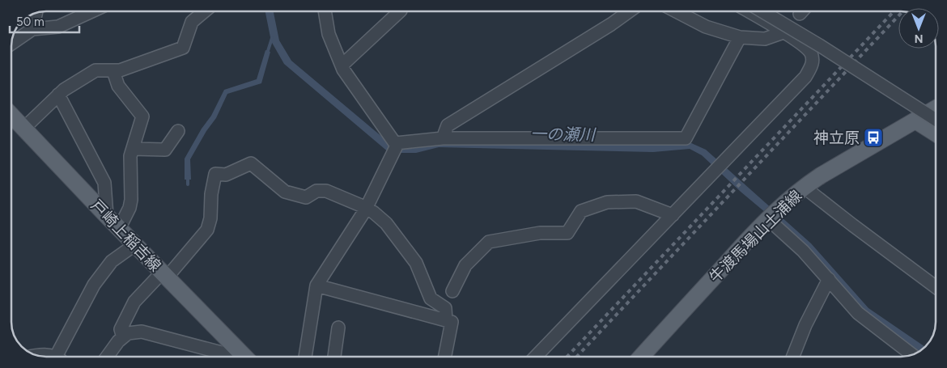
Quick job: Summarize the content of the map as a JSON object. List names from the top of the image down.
{
  "streets": {
    "main road": ["戸崎上稲吉線", "牛渡馬場山土浦線"]
  },
  "water": ["一の瀬川"],
  "places": {
    "bus stop": ["神立原"]
  },
  "scale_bar": "50 m",
  "north": "bottom"
}
